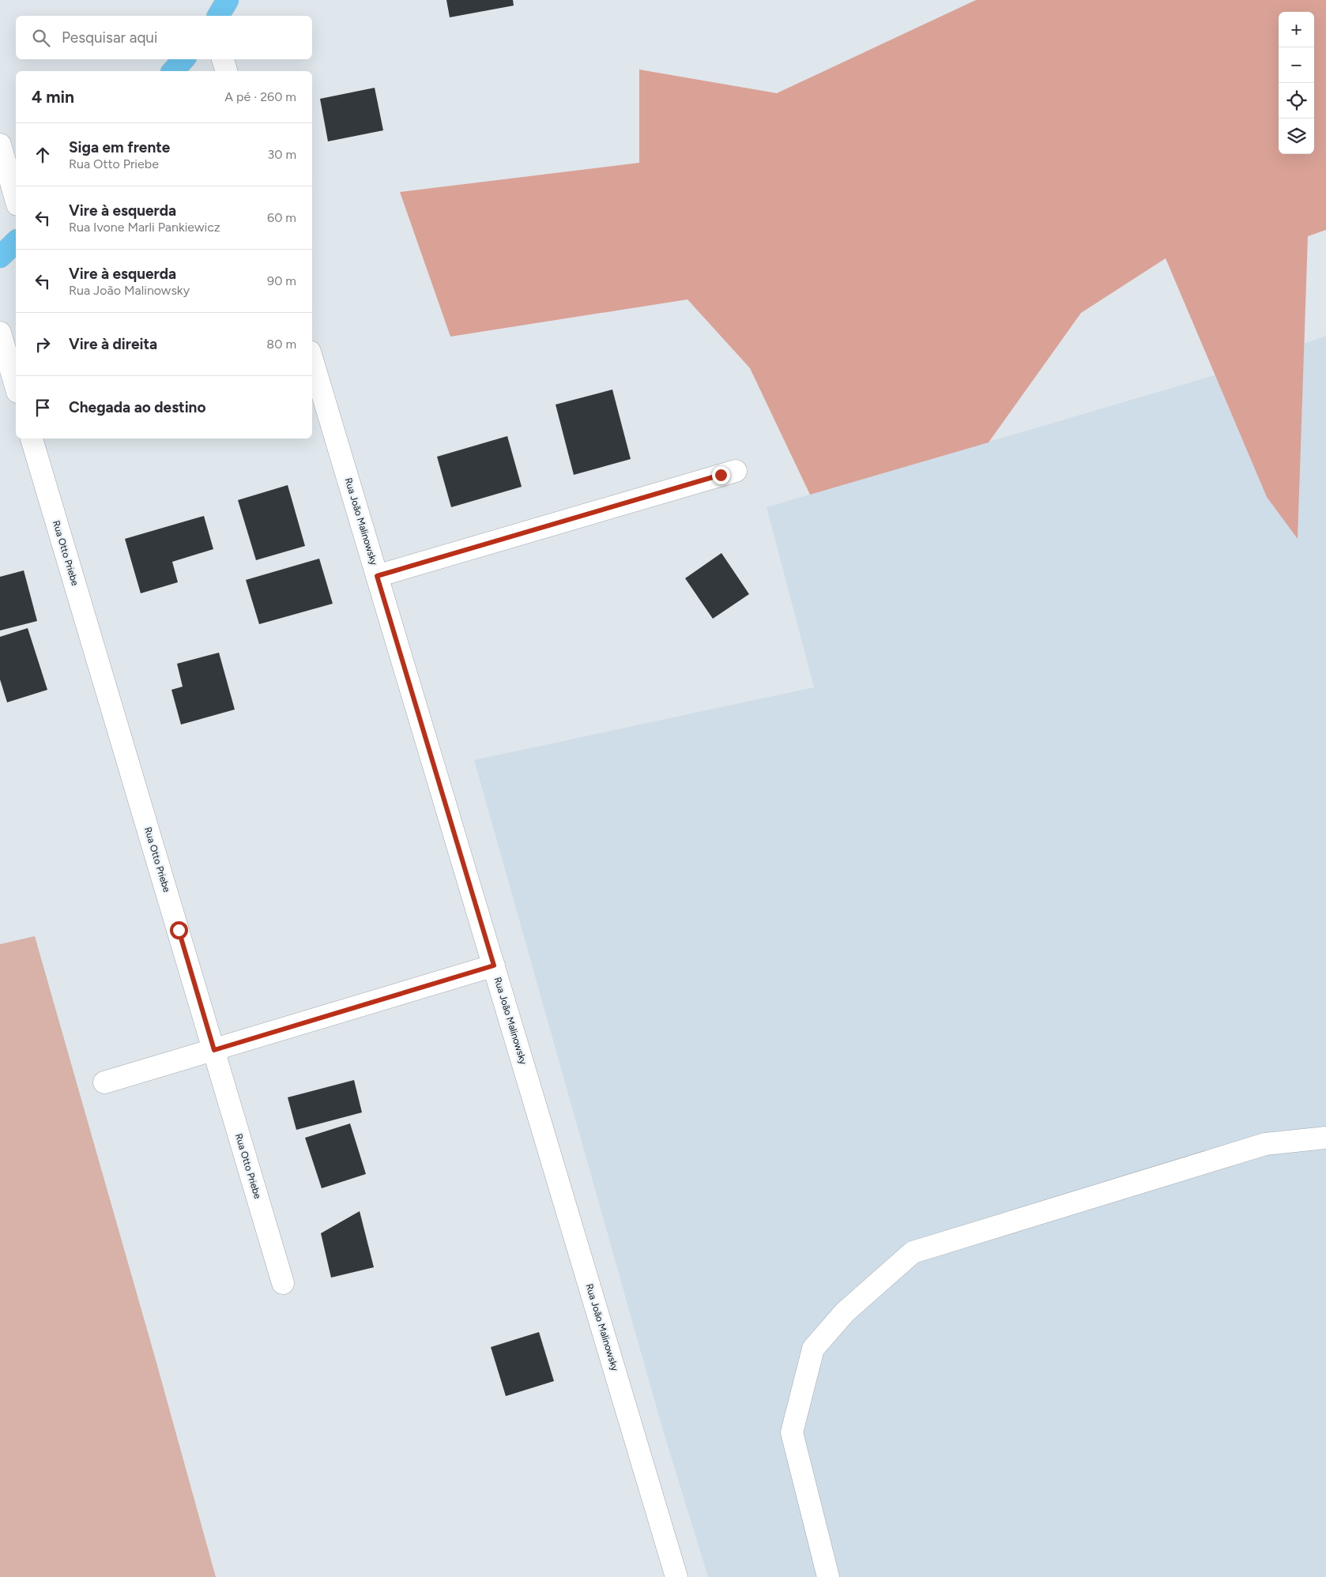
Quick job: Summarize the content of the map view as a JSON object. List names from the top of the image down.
{
  "streets": {
    "street": ["Rua João Malinowsky", "Rua Otto Priebe"]
  },
  "page": {
    "map_buttons": ["+", "−"],
    "search": "Pesquisar aqui",
    "heading": ["4 min", "A pé · 260 m"],
    "list": [
      ["Siga em frente", "Rua Otto Priebe", "30 m"],
      ["Vire à esquerda", "Rua Ivone Marli Pankiewicz", "60 m"],
      ["Vire à esquerda", "Rua João Malinowsky", "90 m"],
      ["Vire à direita", "80 m"],
      "Chegada ao destino"
    ]
  }
}
